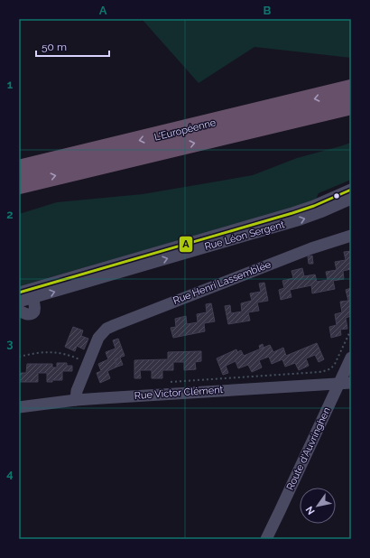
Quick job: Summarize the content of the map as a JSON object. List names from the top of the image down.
{
  "streets": {
    "highway": ["L'Européenne"],
    "street": [
      "Rue Léon Sergent",
      "Rue Henri Lassemblée",
      "Rue Victor Clément",
      "Route d'Auvringhen"
    ]
  },
  "crossings": [
    ["Rue Henri Lassemblée", "Rue Victor Clément"],
    ["Rue Victor Clément", "Route d'Auvringhen"]
  ],
  "lines": ["transit line A"],
  "scale_bar": "50 m",
  "north": "bottom left",
  "grid": {
    "columns": ["A", "B"],
    "rows": [
      "1",
      "2",
      "3",
      "4"
    ]
  }
}
